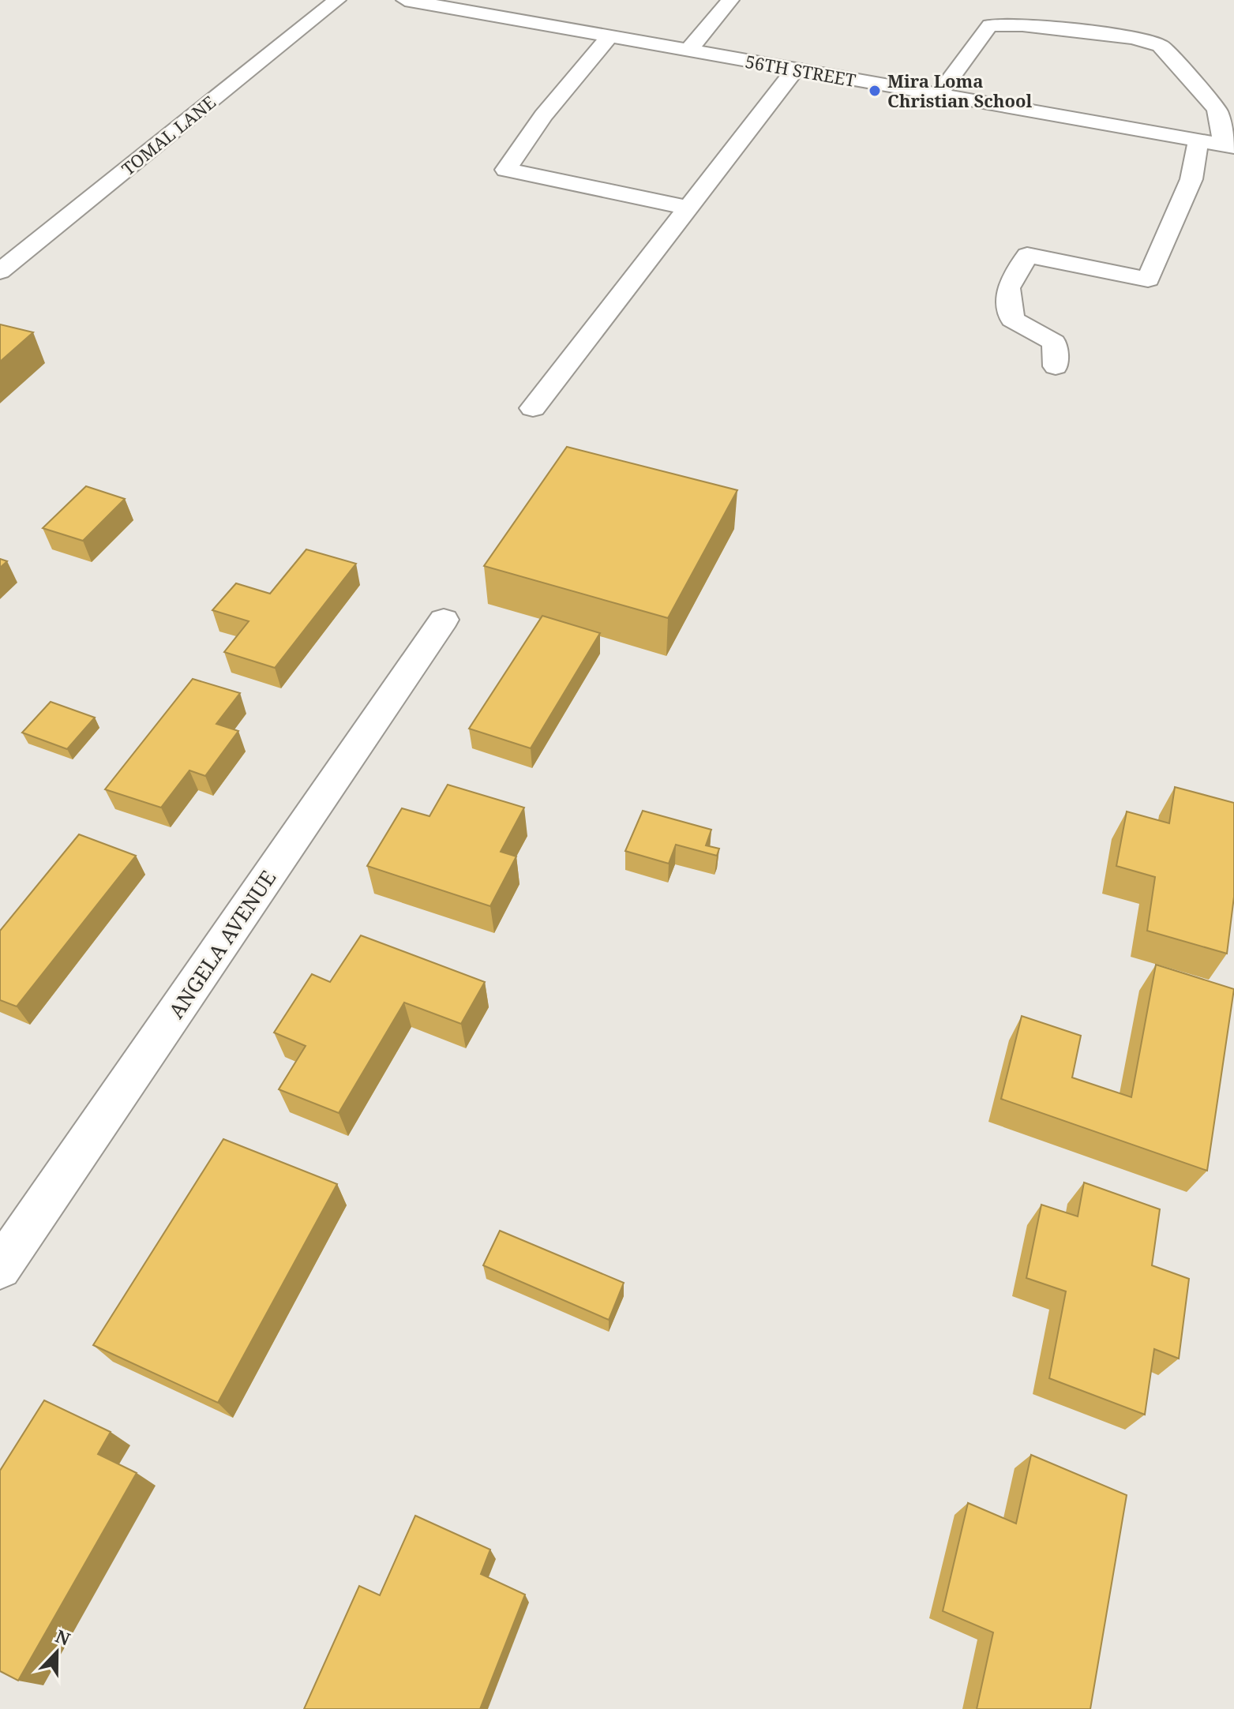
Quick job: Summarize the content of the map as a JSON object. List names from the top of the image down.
{
  "streets": {
    "street": ["56TH STREET", "TOMAL LANE", "ANGELA AVENUE"]
  },
  "places": ["Mira Loma Christian School"],
  "north": "top"
}
